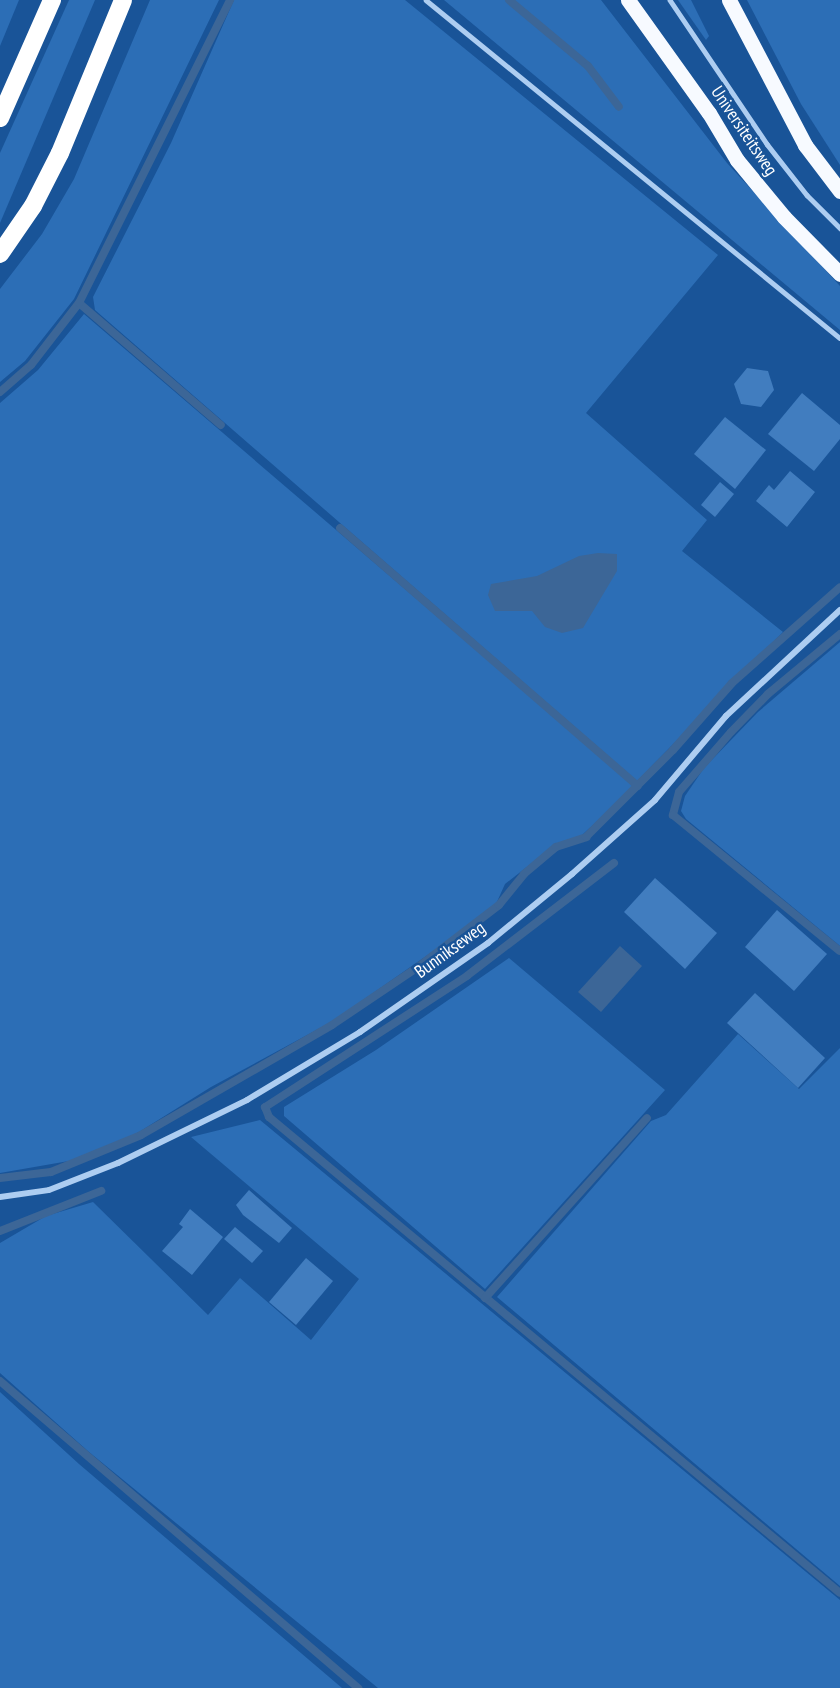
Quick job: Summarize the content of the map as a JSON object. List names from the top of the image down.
{
  "streets": {
    "main road": ["Universiteitsweg"],
    "street": ["Bunnikseweg"]
  }
}
